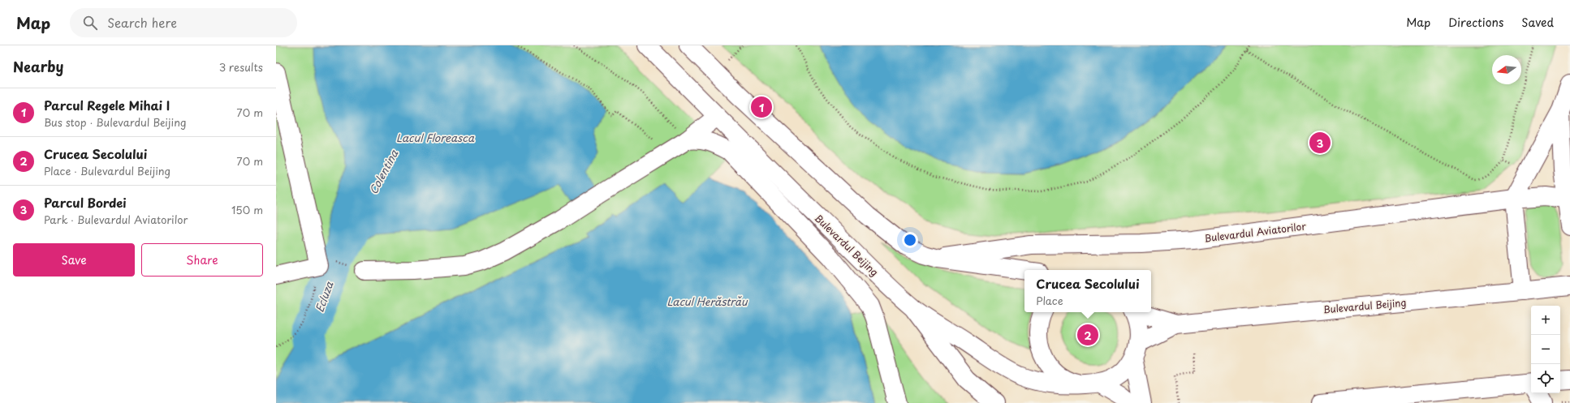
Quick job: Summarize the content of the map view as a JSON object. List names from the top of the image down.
{
  "streets": {
    "street": ["Bulevardul Aviatorilor", "Bulevardul Beijing"]
  },
  "water": [
    "Lacul Floreasca",
    "Colentina",
    "Ecluza",
    "Lacul Herăstrău"
  ],
  "north": "left",
  "page": {
    "header": "Map",
    "search": "Search here",
    "nav": ["Map", "Directions", "Saved"],
    "heading": ["Nearby", "3 results"],
    "list": [
      {
        "mark": "1",
        "name": "Parcul Regele Mihai I",
        "note": "Bus stop · Bulevardul Beijing",
        "value": "70 m"
      },
      {
        "mark": "2",
        "name": "Crucea Secolului",
        "note": "Place · Bulevardul Beijing",
        "value": "70 m"
      },
      {
        "mark": "3",
        "name": "Parcul Bordei",
        "note": "Park · Bulevardul Aviatorilor",
        "value": "150 m"
      }
    ],
    "pins": ["1", "3", "2"],
    "buttons": ["Save", "Share"],
    "popup": ["Crucea Secolului", "Place"],
    "map_buttons": ["+", "−"]
  }
}
